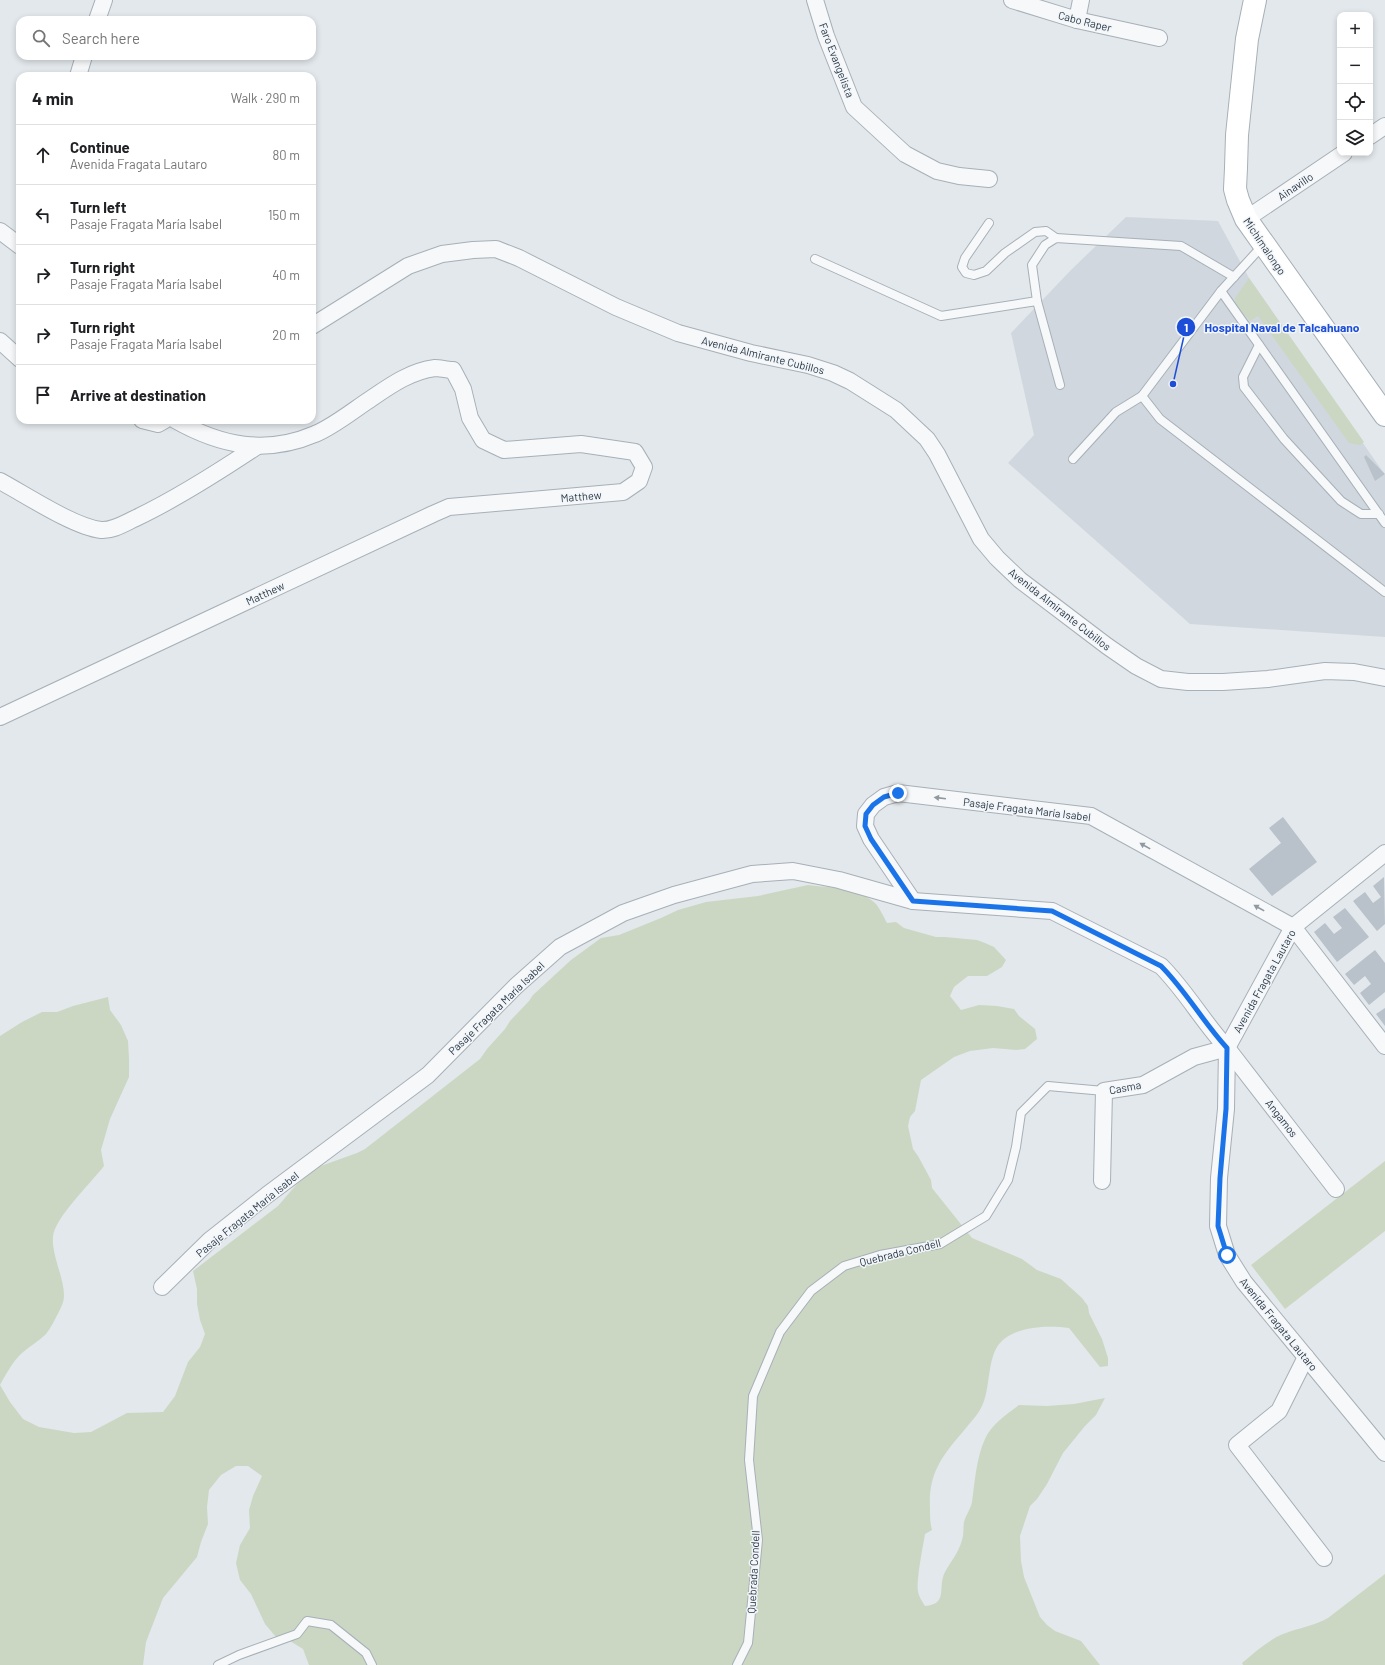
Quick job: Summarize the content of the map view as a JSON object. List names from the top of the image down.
{
  "streets": {
    "main road": ["Michimalongo"],
    "street": [
      "Cabo Raper",
      "Faro Evangelista",
      "Ainavillo",
      "Avenida Almirante Cubillos",
      "Matthew",
      "Pasaje Fragata María Isabel",
      "Avenida Fragata Lautaro",
      "Casma",
      "Angamos"
    ],
    "lane": ["Quebrada Condell"]
  },
  "crossings": [
    ["Ainavillo", "Michimalongo"],
    ["Pasaje Fragata María Isabel", "Avenida Fragata Lautaro"],
    ["Pasaje Fragata María Isabel", "Casma"],
    ["Pasaje Fragata María Isabel", "Angamos"],
    ["Avenida Fragata Lautaro", "Casma"],
    ["Avenida Fragata Lautaro", "Angamos"],
    ["Casma", "Angamos"],
    ["Casma", "Quebrada Condell"]
  ],
  "places": ["Hospital Naval de Talcahuano"],
  "page": {
    "map_buttons": ["+", "−"],
    "search": "Search here",
    "heading": ["4 min", "Walk · 290 m"],
    "list": [
      ["Continue", "Avenida Fragata Lautaro", "80 m"],
      ["Turn left", "Pasaje Fragata María Isabel", "150 m"],
      ["Turn right", "Pasaje Fragata María Isabel", "40 m"],
      ["Turn right", "Pasaje Fragata María Isabel", "20 m"],
      "Arrive at destination"
    ]
  }
}
